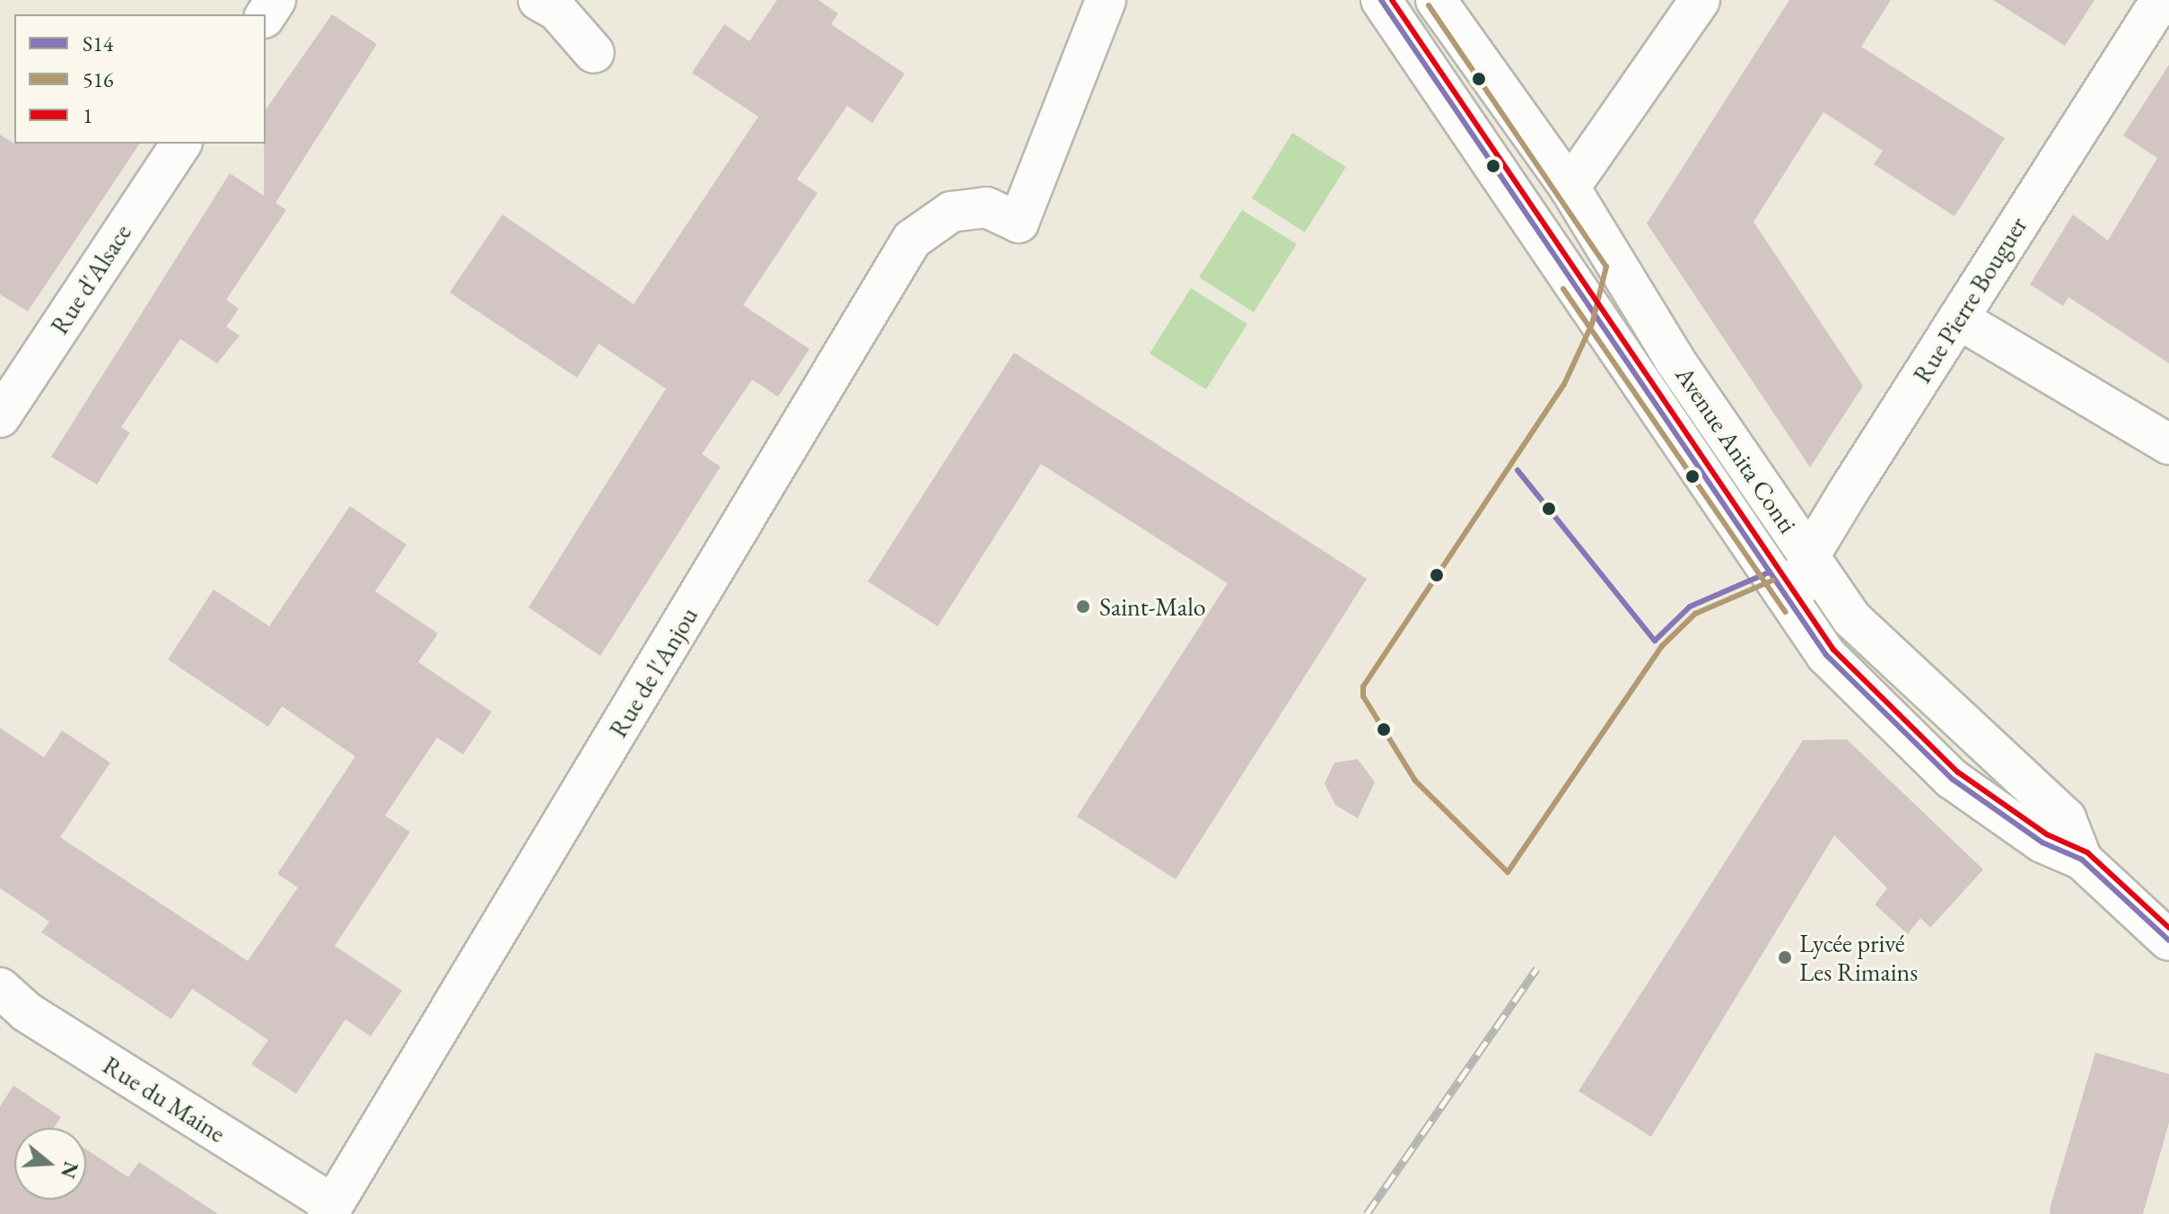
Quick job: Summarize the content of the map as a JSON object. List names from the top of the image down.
{
  "streets": {
    "street": [
      "Rue d'Alsace",
      "Rue Pierre Bouguer",
      "Avenue Anita Conti",
      "Rue de l'Anjou",
      "Rue du Maine"
    ]
  },
  "crossings": [
    ["Rue Pierre Bouguer", "Avenue Anita Conti"],
    ["Rue de l'Anjou", "Rue du Maine"]
  ],
  "places": ["Saint-Malo", "Lycée privé Les Rimains"],
  "lines": ["transit line S14", "transit line 1", "transit line 516"],
  "legend": ["S14", "516", "1"],
  "north": "right"
}
